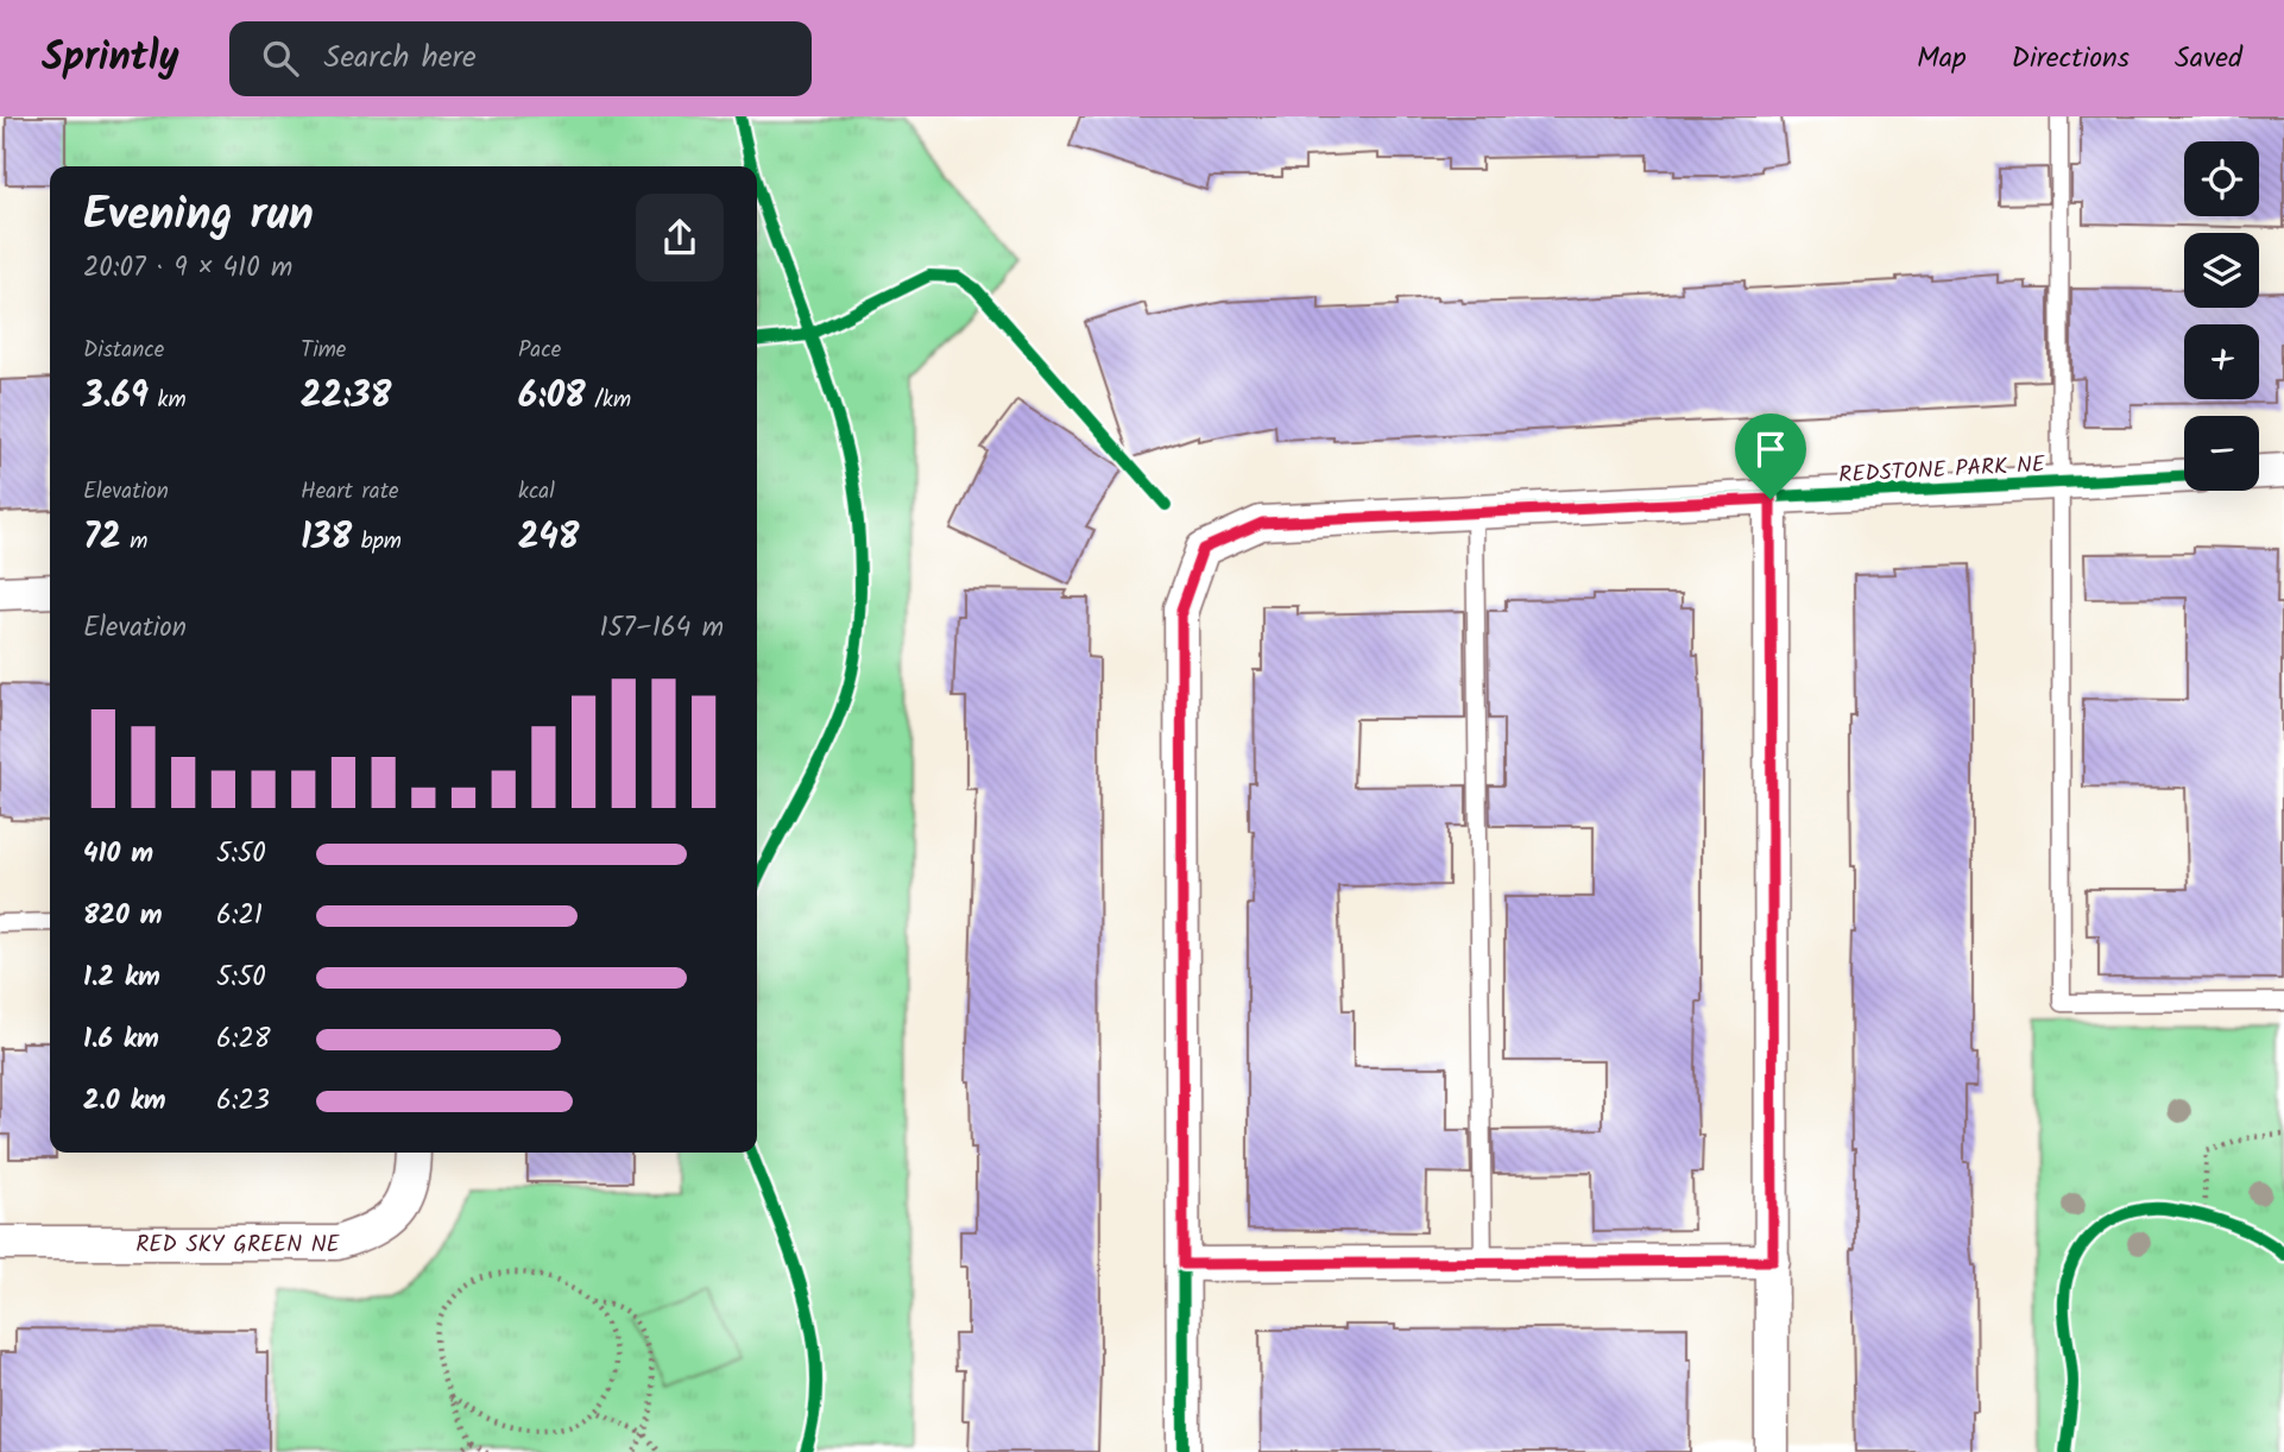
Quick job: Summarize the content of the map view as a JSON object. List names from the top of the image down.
{
  "streets": {
    "street": ["REDSTONE PARK NE", "RED SKY GREEN NE"]
  },
  "page": {
    "header": "Sprintly",
    "search": "Search here",
    "nav": ["Map", "Directions", "Saved"],
    "map_buttons": ["+", "−"],
    "heading": ["Evening run", "20:07 · 9 × 410 m"],
    "stats": [
      ["Distance", "3.69 km"],
      ["Time", "22:38"],
      ["Pace", "6:08 /km"],
      ["Elevation", "72 m"],
      ["Heart rate", "138 bpm"],
      ["kcal", "248"]
    ],
    "chart": ["Elevation", "157–164 m"],
    "list": [
      {
        "name": "410 m",
        "note": "5:50"
      },
      {
        "name": "820 m",
        "note": "6:21"
      },
      {
        "name": "1.2 km",
        "note": "5:50"
      },
      {
        "name": "1.6 km",
        "note": "6:28"
      },
      {
        "name": "2.0 km",
        "note": "6:23"
      }
    ]
  }
}
